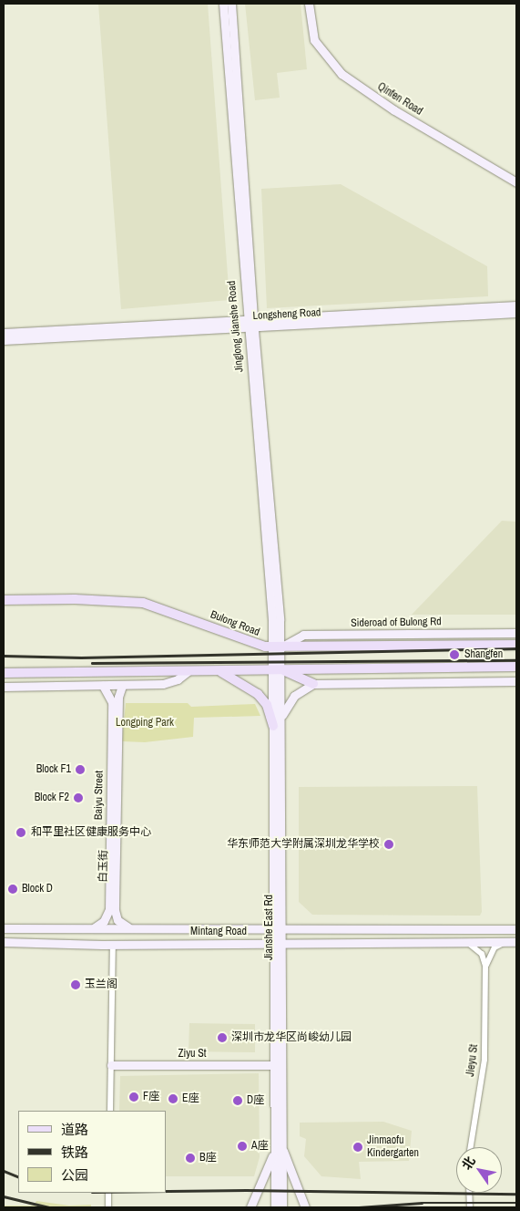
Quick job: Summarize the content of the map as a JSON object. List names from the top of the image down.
{
  "streets": {
    "main road": [
      "Qinfen Road",
      "Longsheng Road",
      "Jinglong Jianshe Road",
      "Sideroad of Bulong Rd",
      "Bulong Road",
      "Baiyu Street",
      "白玉街",
      "Jianshe East Rd",
      "Mintang Road",
      "Ziyu St"
    ],
    "street": ["Jieyu St"]
  },
  "crossings": [
    ["Longsheng Road", "Jinglong Jianshe Road"],
    ["Jinglong Jianshe Road", "Sideroad of Bulong Rd"],
    ["Jinglong Jianshe Road", "Bulong Road"],
    ["Jinglong Jianshe Road", "Jianshe East Rd"],
    ["Sideroad of Bulong Rd", "Bulong Road"],
    ["Sideroad of Bulong Rd", "Jianshe East Rd"],
    ["Bulong Road", "Jianshe East Rd"],
    ["Baiyu Street", "Mintang Road"],
    ["白玉街", "Mintang Road"],
    ["Jianshe East Rd", "Mintang Road"],
    ["Jianshe East Rd", "Ziyu St"]
  ],
  "parks": ["Longping Park"],
  "places": [
    "Shangfen",
    "Block F1",
    "Block F2",
    "和平里社区健康服务中心",
    "华东师范大学附属深圳龙华学校",
    "Block D",
    "玉兰阁",
    "深圳市龙华区尚峻幼儿园",
    "F座",
    "E座",
    "D座",
    "A座",
    "Jinmaofu Kindergarten",
    "B座"
  ],
  "legend": ["道路", "铁路", "公园"],
  "north": "top left"
}
